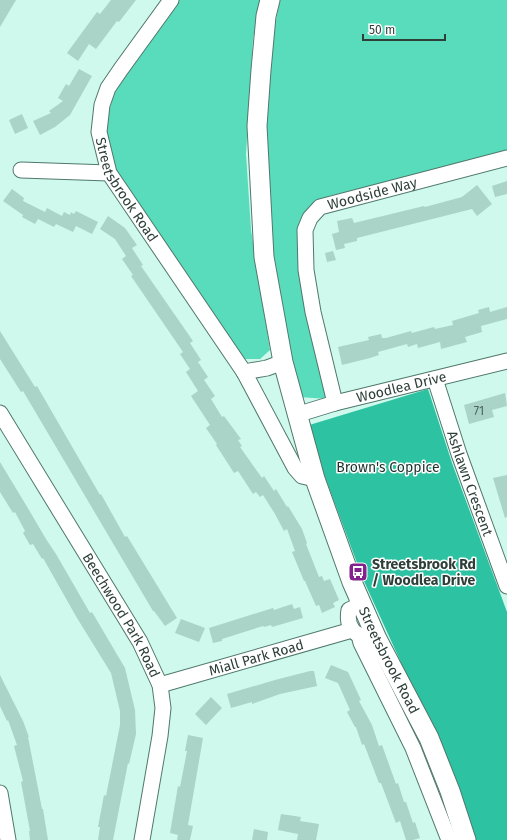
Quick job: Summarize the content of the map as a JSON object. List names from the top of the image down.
{
  "streets": {
    "main road": ["Streetsbrook Road"],
    "street": [
      "Woodside Way",
      "Woodlea Drive",
      "Ashlawn Crescent",
      "Beechwood Park Road",
      "Miall Park Road"
    ]
  },
  "crossings": [
    ["Streetsbrook Road", "Woodlea Drive"],
    ["Streetsbrook Road", "Miall Park Road"],
    ["Woodside Way", "Woodlea Drive"],
    ["Woodlea Drive", "Ashlawn Crescent"],
    ["Beechwood Park Road", "Miall Park Road"]
  ],
  "parks": ["Brown's Coppice"],
  "places": {
    "bus stop": ["Streetsbrook Rd / Woodlea Drive"]
  },
  "house_numbers": ["71"],
  "scale_bar": "50 m"
}
